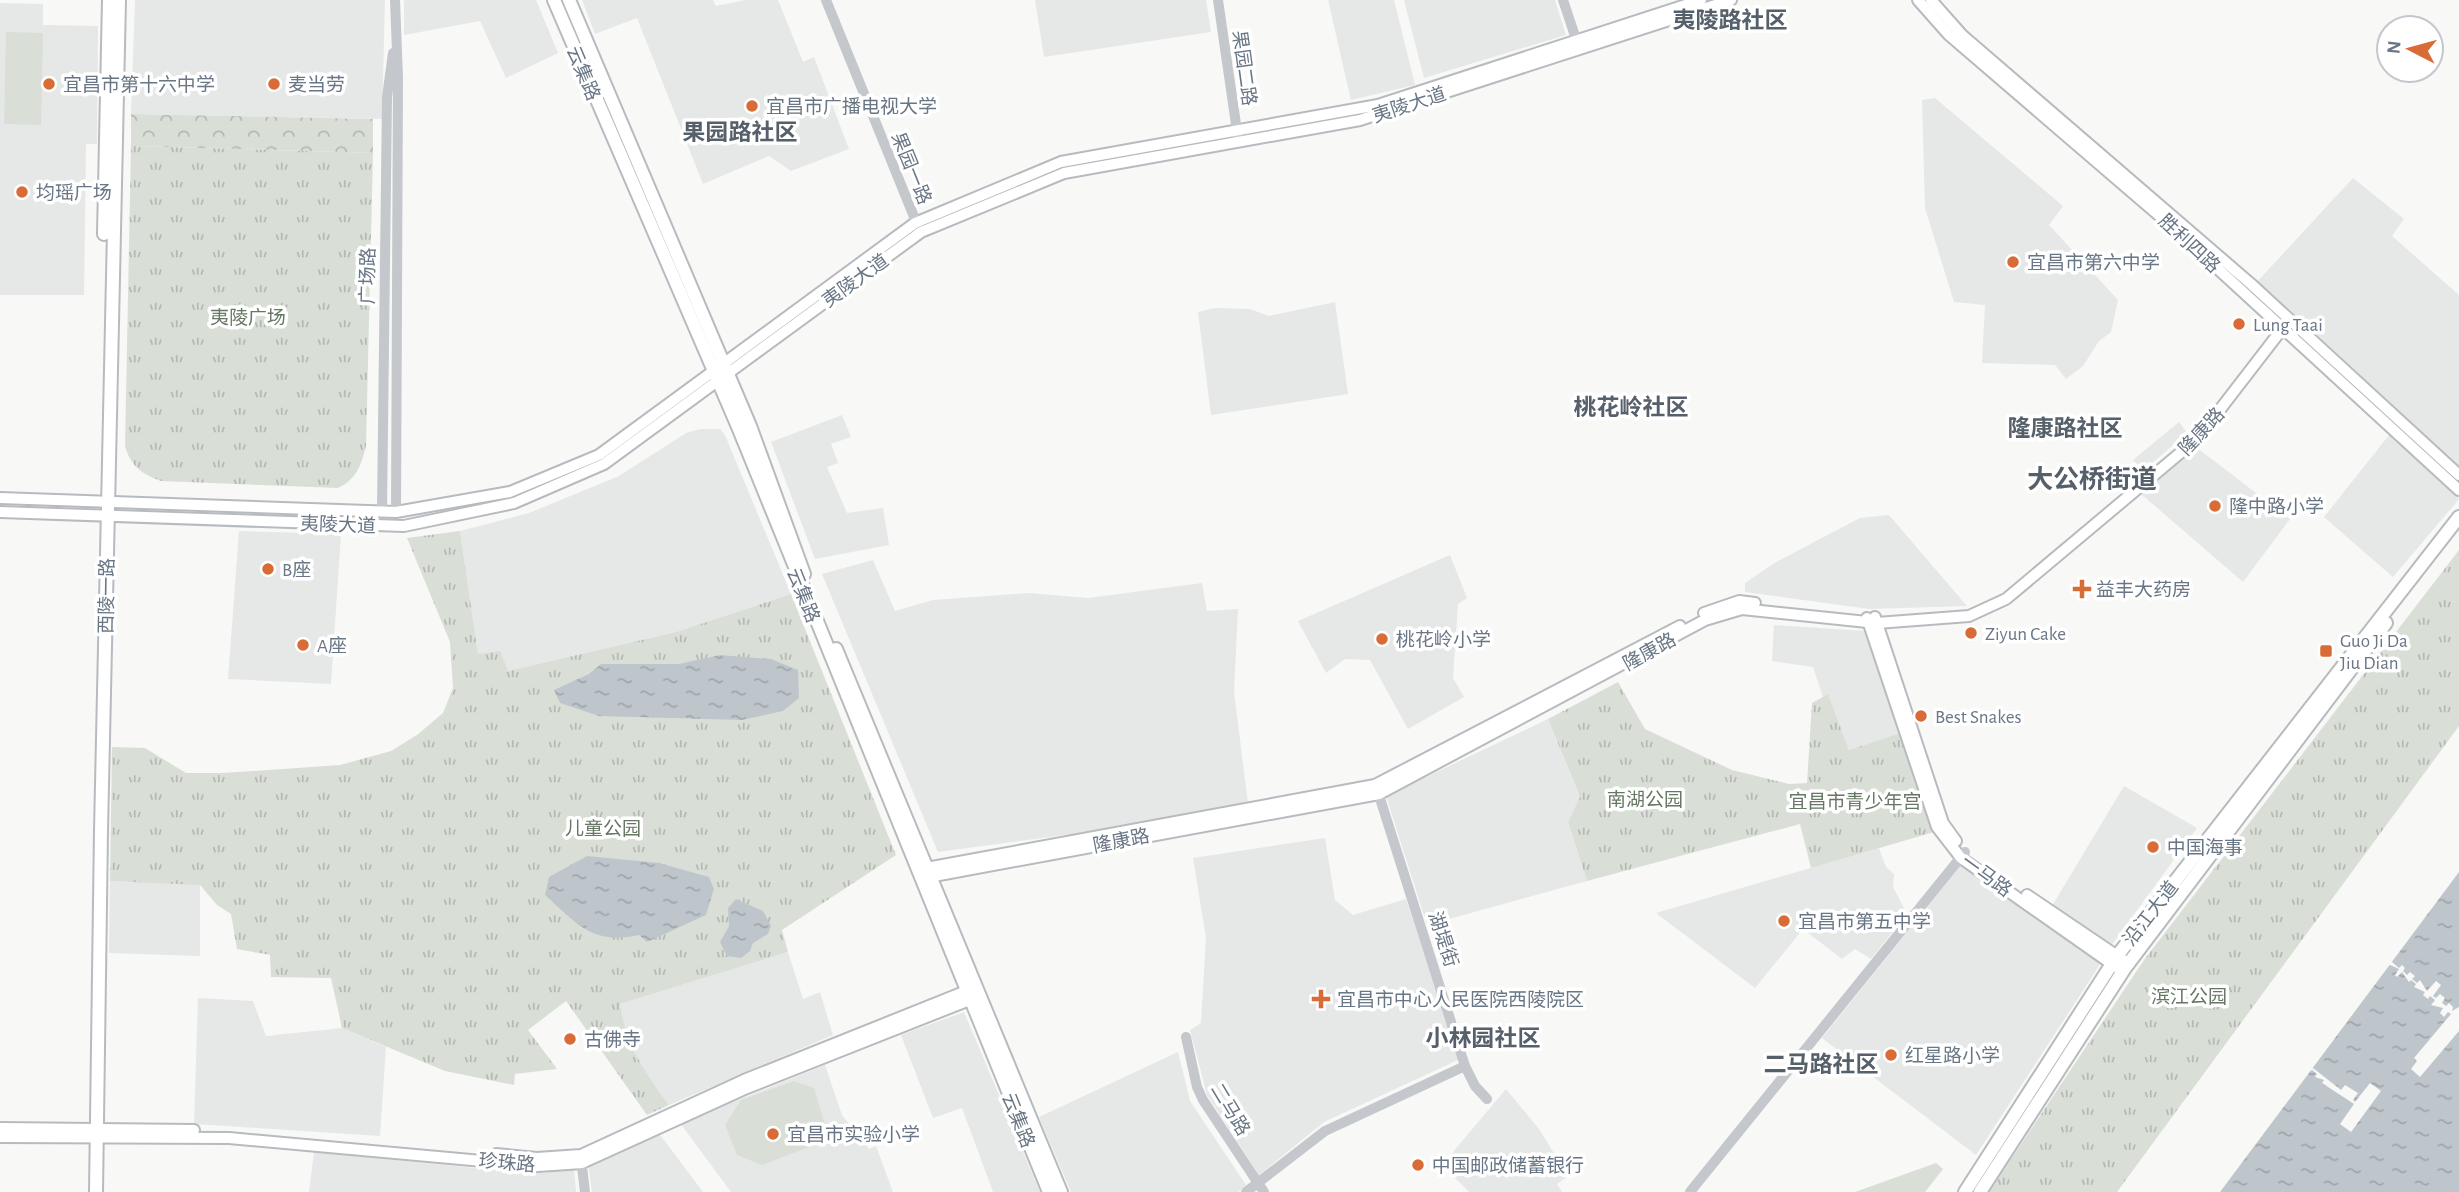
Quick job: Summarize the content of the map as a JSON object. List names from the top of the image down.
{
  "streets": {
    "main road": [
      "云集路",
      "夷陵大道",
      "胜利四路",
      "隆康路",
      "西陵一路",
      "一马路",
      "沿江大道",
      "珍珠路"
    ],
    "street": [
      "果园二路",
      "果园一路",
      "广场路",
      "湖堤街",
      "二马路"
    ]
  },
  "crossings": [
    ["果园二路", "夷陵大道"],
    ["云集路", "夷陵大道"],
    ["云集路", "隆康路"],
    ["云集路", "珍珠路"],
    ["夷陵大道", "果园一路"],
    ["夷陵大道", "广场路"],
    ["夷陵大道", "西陵一路"],
    ["胜利四路", "隆康路"],
    ["隆康路", "一马路"],
    ["隆康路", "湖堤街"],
    ["西陵一路", "珍珠路"],
    ["一马路", "沿江大道"]
  ],
  "districts": [
    "夷陵路社区",
    "果园路社区",
    "桃花岭社区",
    "隆康路社区",
    "大公桥街道",
    "小林园社区",
    "二马路社区"
  ],
  "parks": [
    "夷陵广场",
    "南湖公园",
    "宜昌市青少年宫",
    "儿童公园",
    "滨江公园"
  ],
  "places": {
    "other": [
      "宜昌市第十六中学",
      "麦当劳",
      "宜昌市广播电视大学",
      "均瑶广场",
      "宜昌市第六中学",
      "Lung Taai",
      "隆中路小学",
      "B座",
      "Ziyun Cake",
      "桃花岭小学",
      "A座",
      "Best Snakes",
      "中国海事",
      "宜昌市第五中学",
      "古佛寺",
      "红星路小学",
      "宜昌市实验小学",
      "中国邮政储蓄银行"
    ],
    "health": ["益丰大药房", "宜昌市中心人民医院西陵院区"],
    "transit": ["Guo Ji Da Jiu Dian"]
  },
  "north": "left"
}
